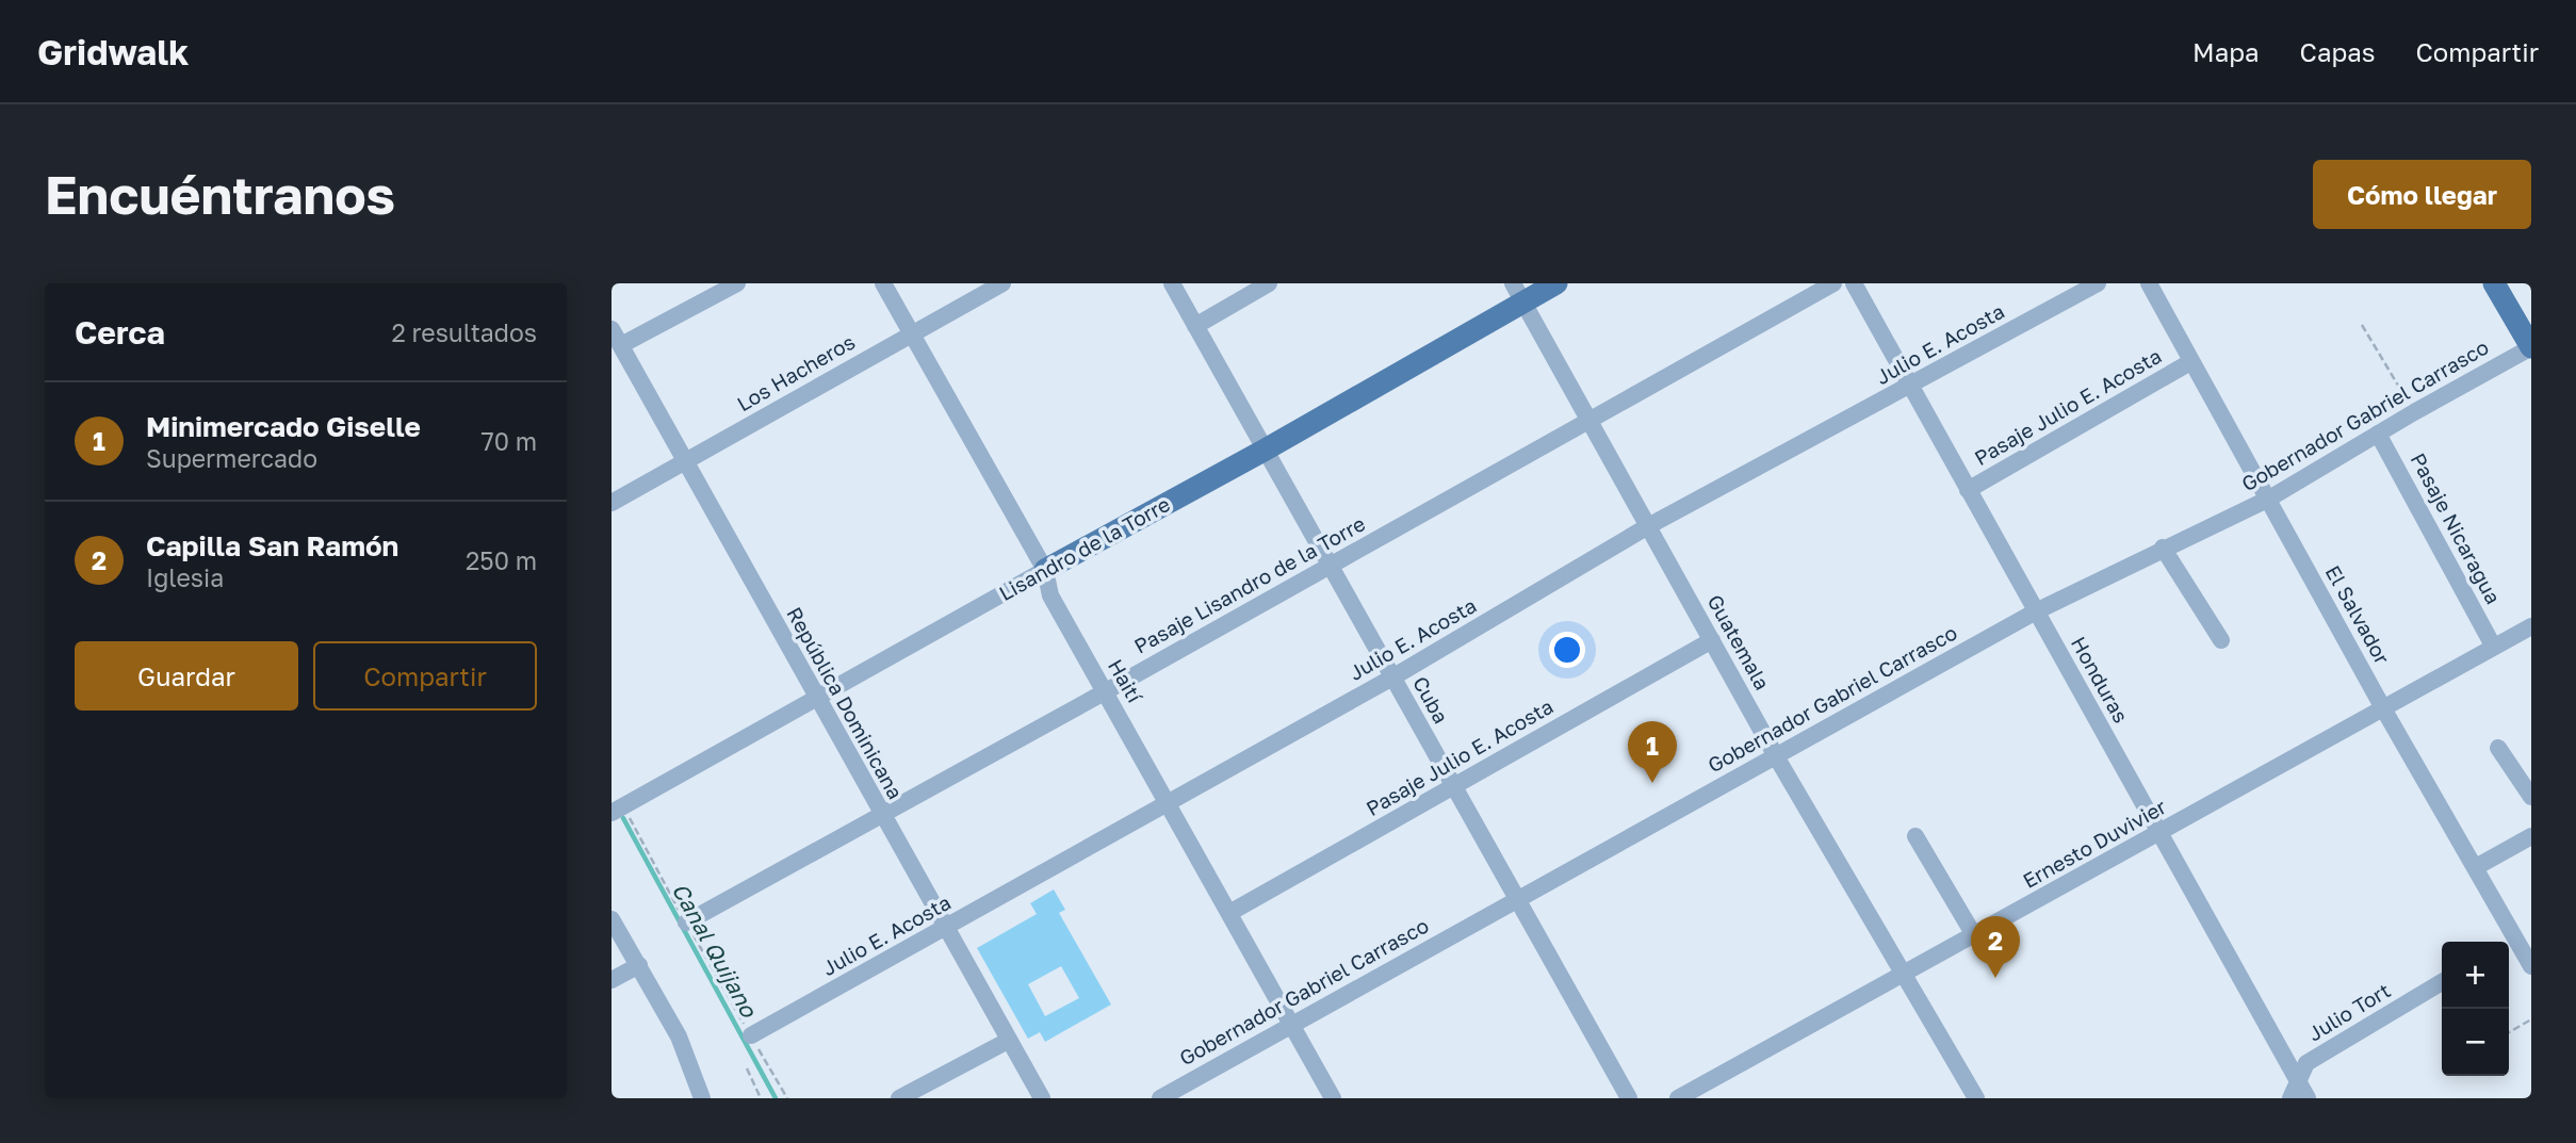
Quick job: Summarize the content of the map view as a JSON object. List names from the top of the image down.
{
  "streets": {
    "main road": ["Lisandro de la Torre"],
    "street": [
      "Julio E. Acosta",
      "Los Hacheros",
      "Pasaje Julio E. Acosta",
      "Gobernador Gabriel Carrasco",
      "Pasaje Nicaragua",
      "Pasaje Lisandro de la Torre",
      "El Salvador",
      "Guatemala",
      "Honduras",
      "Haití",
      "Cuba",
      "República Dominicana",
      "Ernesto Duvivier",
      "Julio Tort"
    ]
  },
  "crossings": [
    ["Julio E. Acosta", "Guatemala"],
    ["Julio E. Acosta", "Honduras"],
    ["Julio E. Acosta", "Haití"],
    ["Julio E. Acosta", "Cuba"],
    ["Julio E. Acosta", "República Dominicana"],
    ["Los Hacheros", "Haití"],
    ["Los Hacheros", "República Dominicana"],
    ["Pasaje Julio E. Acosta", "El Salvador"],
    ["Pasaje Julio E. Acosta", "Guatemala"],
    ["Pasaje Julio E. Acosta", "Honduras"],
    ["Pasaje Julio E. Acosta", "Haití"],
    ["Pasaje Julio E. Acosta", "Cuba"],
    ["Gobernador Gabriel Carrasco", "Pasaje Nicaragua"],
    ["Gobernador Gabriel Carrasco", "El Salvador"],
    ["Gobernador Gabriel Carrasco", "Guatemala"],
    ["Gobernador Gabriel Carrasco", "Honduras"],
    ["Gobernador Gabriel Carrasco", "Haití"],
    ["Gobernador Gabriel Carrasco", "Cuba"],
    ["Pasaje Nicaragua", "Ernesto Duvivier"],
    ["Lisandro de la Torre", "Guatemala"],
    ["Lisandro de la Torre", "Haití"],
    ["Lisandro de la Torre", "Cuba"],
    ["Lisandro de la Torre", "República Dominicana"],
    ["Pasaje Lisandro de la Torre", "Guatemala"],
    ["Pasaje Lisandro de la Torre", "Haití"],
    ["Pasaje Lisandro de la Torre", "Cuba"],
    ["Pasaje Lisandro de la Torre", "República Dominicana"],
    ["El Salvador", "Ernesto Duvivier"],
    ["Guatemala", "Ernesto Duvivier"],
    ["Honduras", "Ernesto Duvivier"],
    ["Honduras", "Julio Tort"]
  ],
  "water": ["Canal Quijano"],
  "page": {
    "header": "Gridwalk",
    "nav": ["Mapa", "Capas", "Compartir"],
    "buttons": [
      "Cómo llegar",
      ["Guardar", "Compartir"]
    ],
    "title": "Encuéntranos",
    "heading": ["Cerca", "2 resultados"],
    "list": [
      {
        "mark": "1",
        "name": "Minimercado Giselle",
        "note": "Supermercado",
        "value": "70 m"
      },
      {
        "mark": "2",
        "name": "Capilla San Ramón",
        "note": "Iglesia",
        "value": "250 m"
      }
    ],
    "pins": ["1", "2"],
    "map_buttons": ["+", "−"]
  }
}
